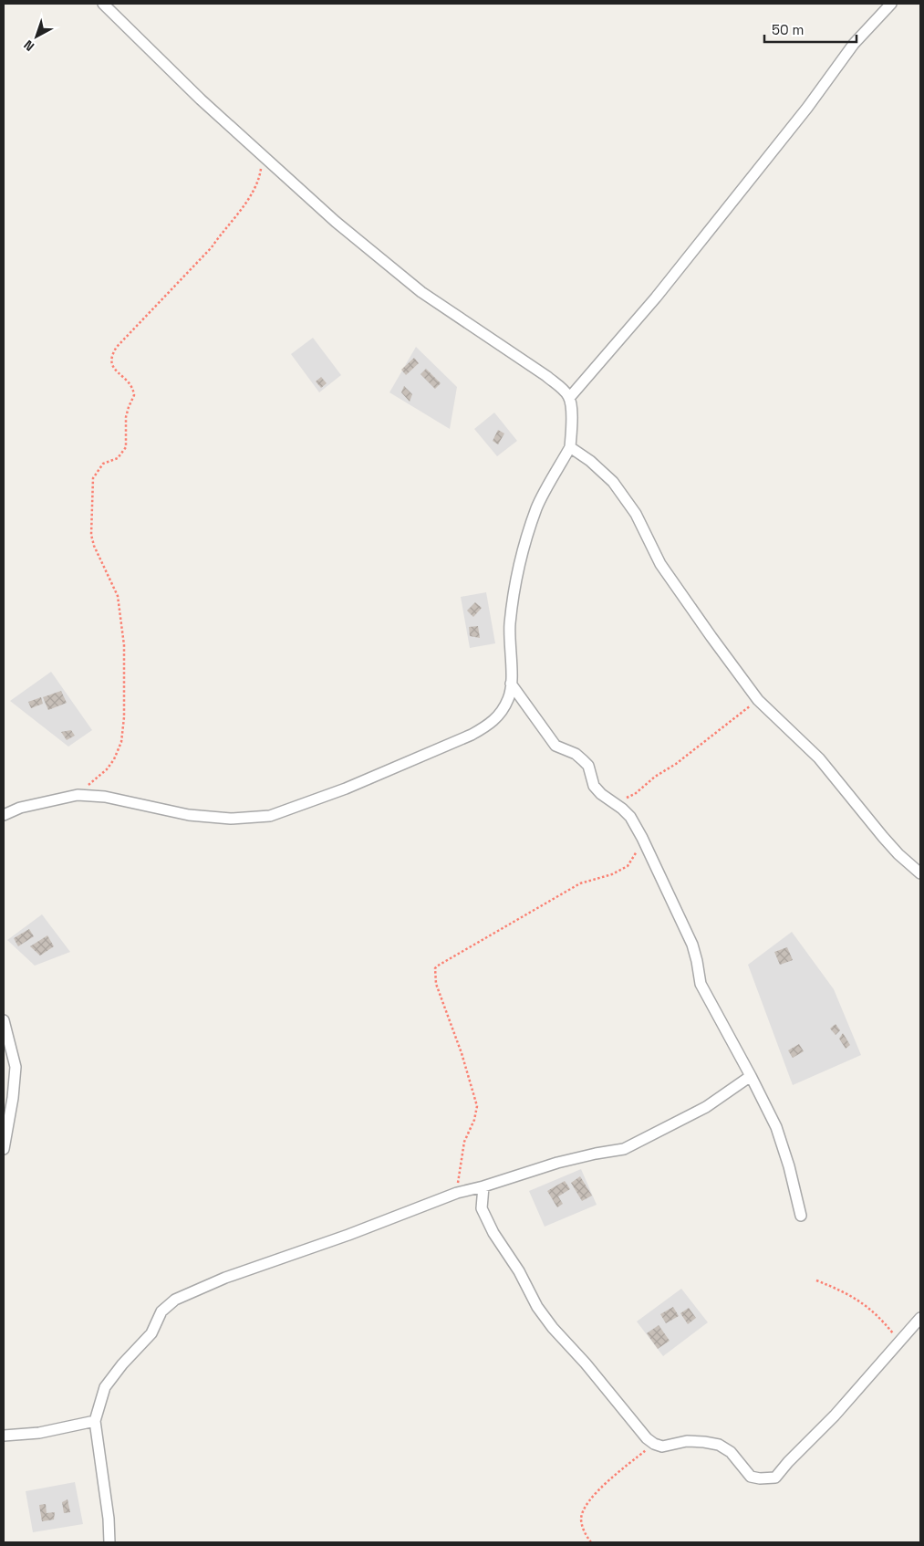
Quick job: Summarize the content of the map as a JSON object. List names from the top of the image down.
{
  "scale_bar": "50 m",
  "north": "bottom left"
}
